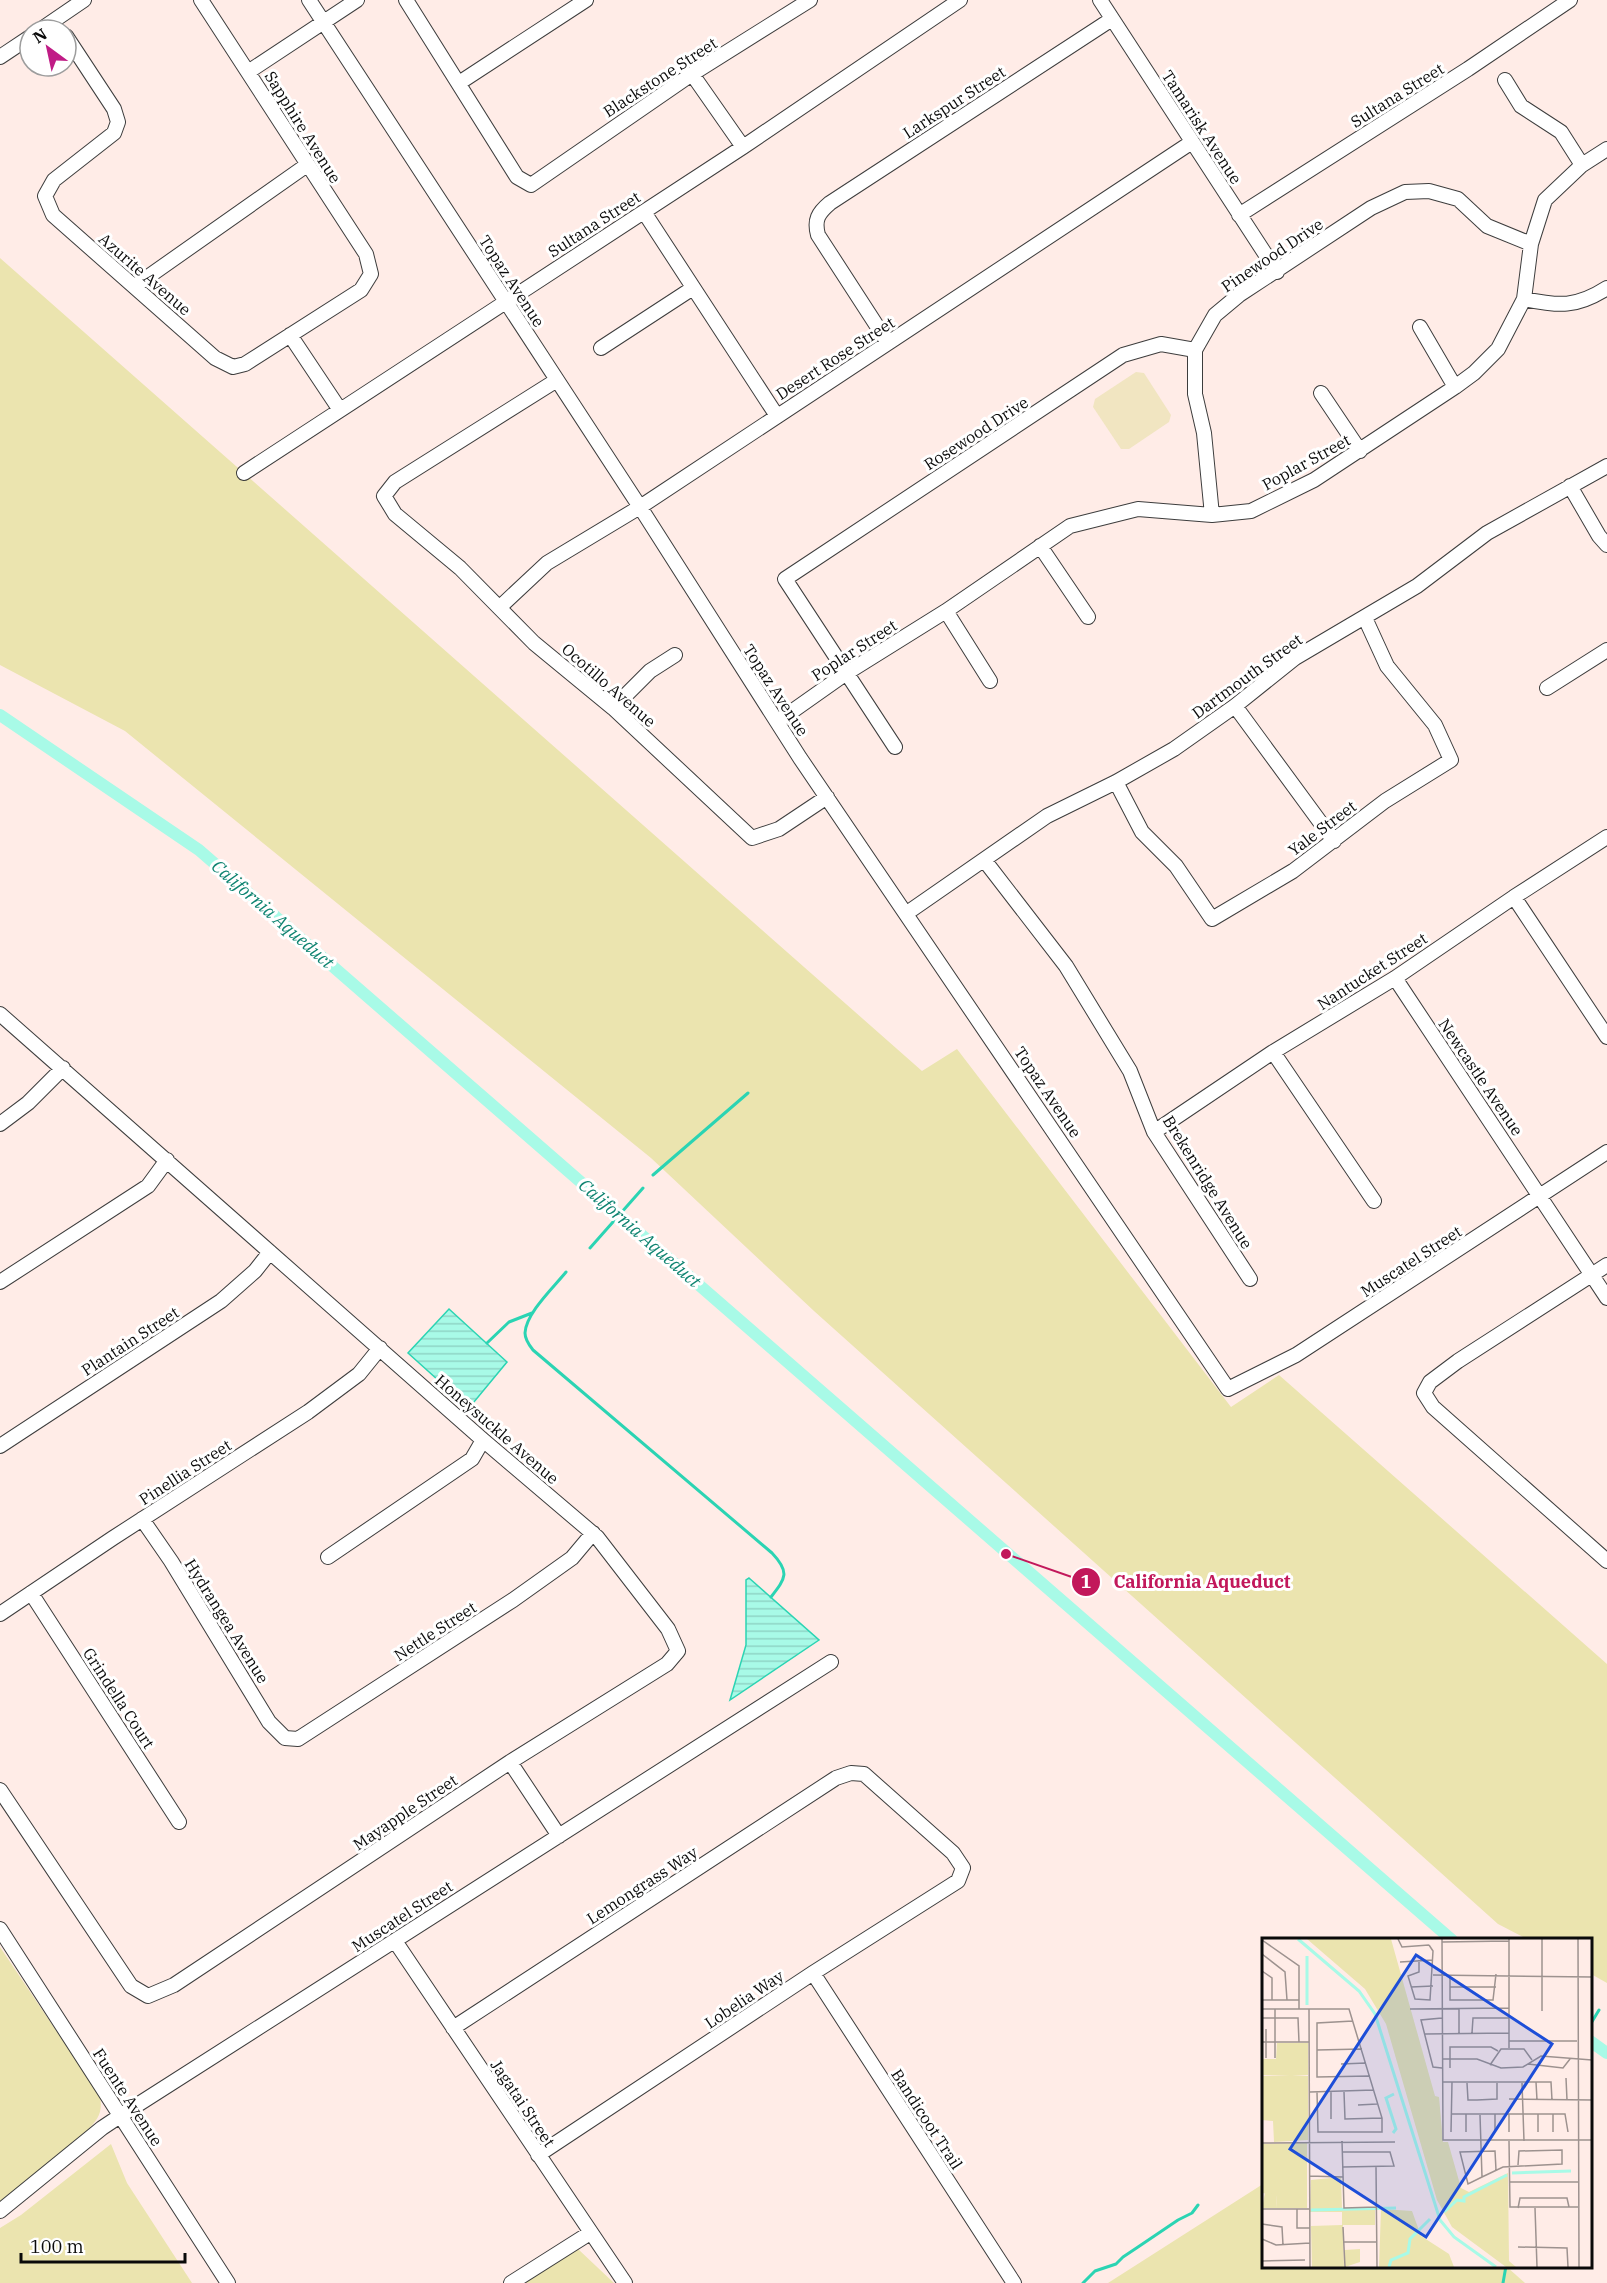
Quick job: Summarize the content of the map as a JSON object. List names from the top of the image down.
{
  "streets": {
    "street": [
      "Blackstone Street",
      "Sultana Street",
      "Larkspur Street",
      "Sapphire Avenue",
      "Tamarisk Avenue",
      "Pinewood Drive",
      "Azurite Avenue",
      "Topaz Avenue",
      "Desert Rose Street",
      "Rosewood Drive",
      "Poplar Street",
      "Dartmouth Street",
      "Ocotillo Avenue",
      "Yale Street",
      "Nantucket Street",
      "Newcastle Avenue",
      "Brekenridge Avenue",
      "Muscatel Street",
      "Plantain Street",
      "Honeysuckle Avenue",
      "Pinellia Street",
      "Hydrangea Avenue",
      "Nettle Street",
      "Grindella Court",
      "Mayapple Street",
      "Lemongrass Way",
      "Lobelia Way",
      "Fuente Avenue",
      "Jagatai Street",
      "Bandicoot Trail"
    ]
  },
  "crossings": [
    ["Sultana Street", "Tamarisk Avenue"],
    ["Sultana Street", "Topaz Avenue"],
    ["Larkspur Street", "Tamarisk Avenue"],
    ["Larkspur Street", "Desert Rose Street"],
    ["Sapphire Avenue", "Azurite Avenue"],
    ["Tamarisk Avenue", "Pinewood Drive"],
    ["Tamarisk Avenue", "Desert Rose Street"],
    ["Pinewood Drive", "Rosewood Drive"],
    ["Pinewood Drive", "Poplar Street"],
    ["Topaz Avenue", "Desert Rose Street"],
    ["Topaz Avenue", "Poplar Street"],
    ["Topaz Avenue", "Dartmouth Street"],
    ["Topaz Avenue", "Ocotillo Avenue"],
    ["Topaz Avenue", "Muscatel Street"],
    ["Desert Rose Street", "Ocotillo Avenue"],
    ["Rosewood Drive", "Poplar Street"],
    ["Dartmouth Street", "Yale Street"],
    ["Dartmouth Street", "Brekenridge Avenue"],
    ["Nantucket Street", "Newcastle Avenue"],
    ["Nantucket Street", "Brekenridge Avenue"],
    ["Newcastle Avenue", "Muscatel Street"],
    ["Muscatel Street", "Fuente Avenue"],
    ["Muscatel Street", "Jagatai Street"],
    ["Plantain Street", "Honeysuckle Avenue"],
    ["Honeysuckle Avenue", "Pinellia Street"],
    ["Honeysuckle Avenue", "Nettle Street"],
    ["Honeysuckle Avenue", "Mayapple Street"],
    ["Pinellia Street", "Hydrangea Avenue"],
    ["Pinellia Street", "Grindella Court"],
    ["Hydrangea Avenue", "Nettle Street"],
    ["Lemongrass Way", "Lobelia Way"],
    ["Lemongrass Way", "Jagatai Street"],
    ["Lobelia Way", "Jagatai Street"],
    ["Lobelia Way", "Bandicoot Trail"]
  ],
  "water": ["California Aqueduct"],
  "places": ["California Aqueduct"],
  "scale_bar": "100 m",
  "north": "top left"
}
